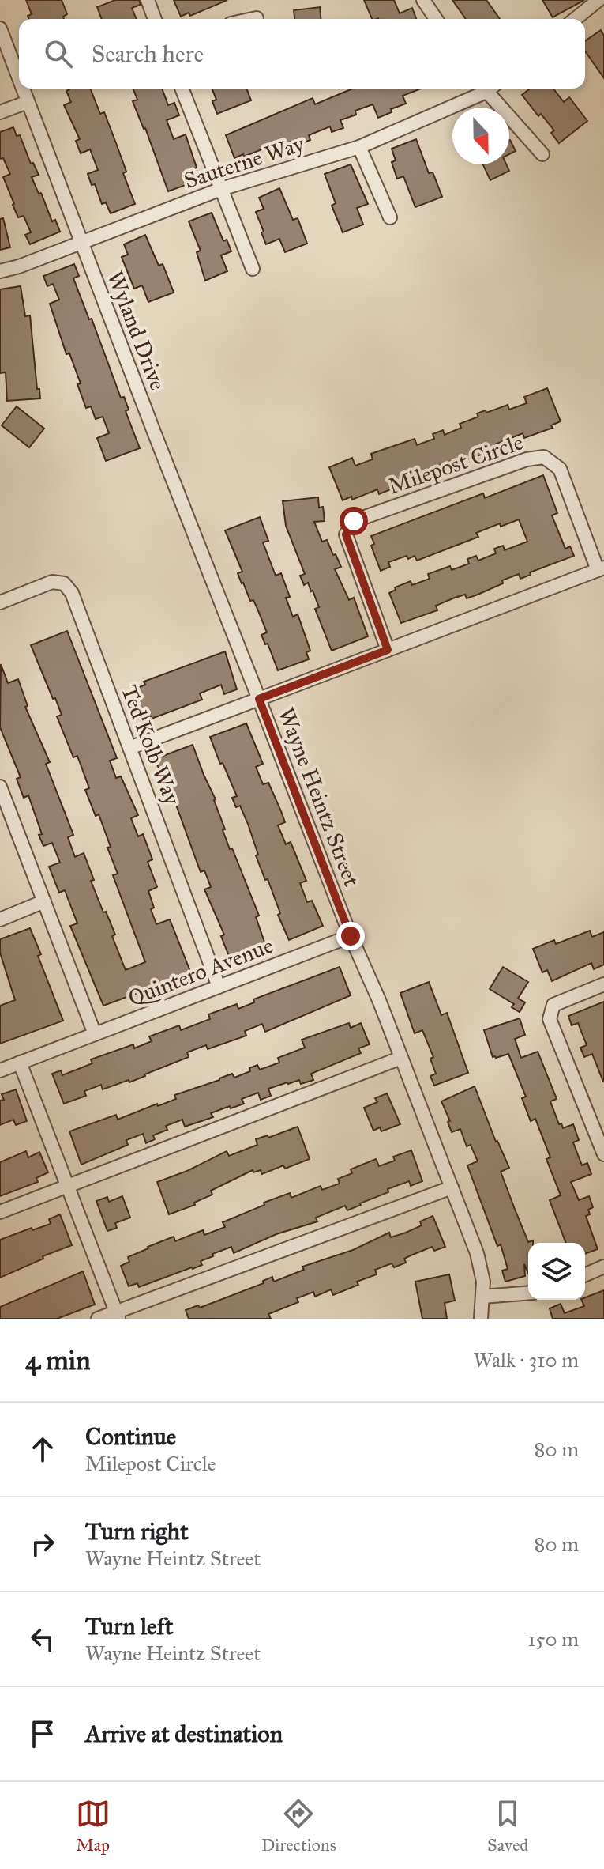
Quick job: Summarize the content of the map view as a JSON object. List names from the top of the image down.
{
  "streets": {
    "street": [
      "Sauterne Way",
      "Wyland Drive",
      "Milepost Circle",
      "Ted Kolb Way",
      "Wayne Heintz Street",
      "Quintero Avenue"
    ]
  },
  "crossings": [
    ["Sauterne Way", "Wyland Drive"],
    ["Wyland Drive", "Wayne Heintz Street"],
    ["Milepost Circle", "Wayne Heintz Street"],
    ["Ted Kolb Way", "Quintero Avenue"],
    ["Wayne Heintz Street", "Quintero Avenue"]
  ],
  "north": "bottom",
  "page": {
    "search": "Search here",
    "heading": ["4 min", "Walk · 310 m"],
    "list": [
      ["Continue", "Milepost Circle", "80 m"],
      ["Turn right", "Wayne Heintz Street", "80 m"],
      ["Turn left", "Wayne Heintz Street", "150 m"],
      "Arrive at destination"
    ],
    "nav": ["Map", "Directions", "Saved"]
  }
}
